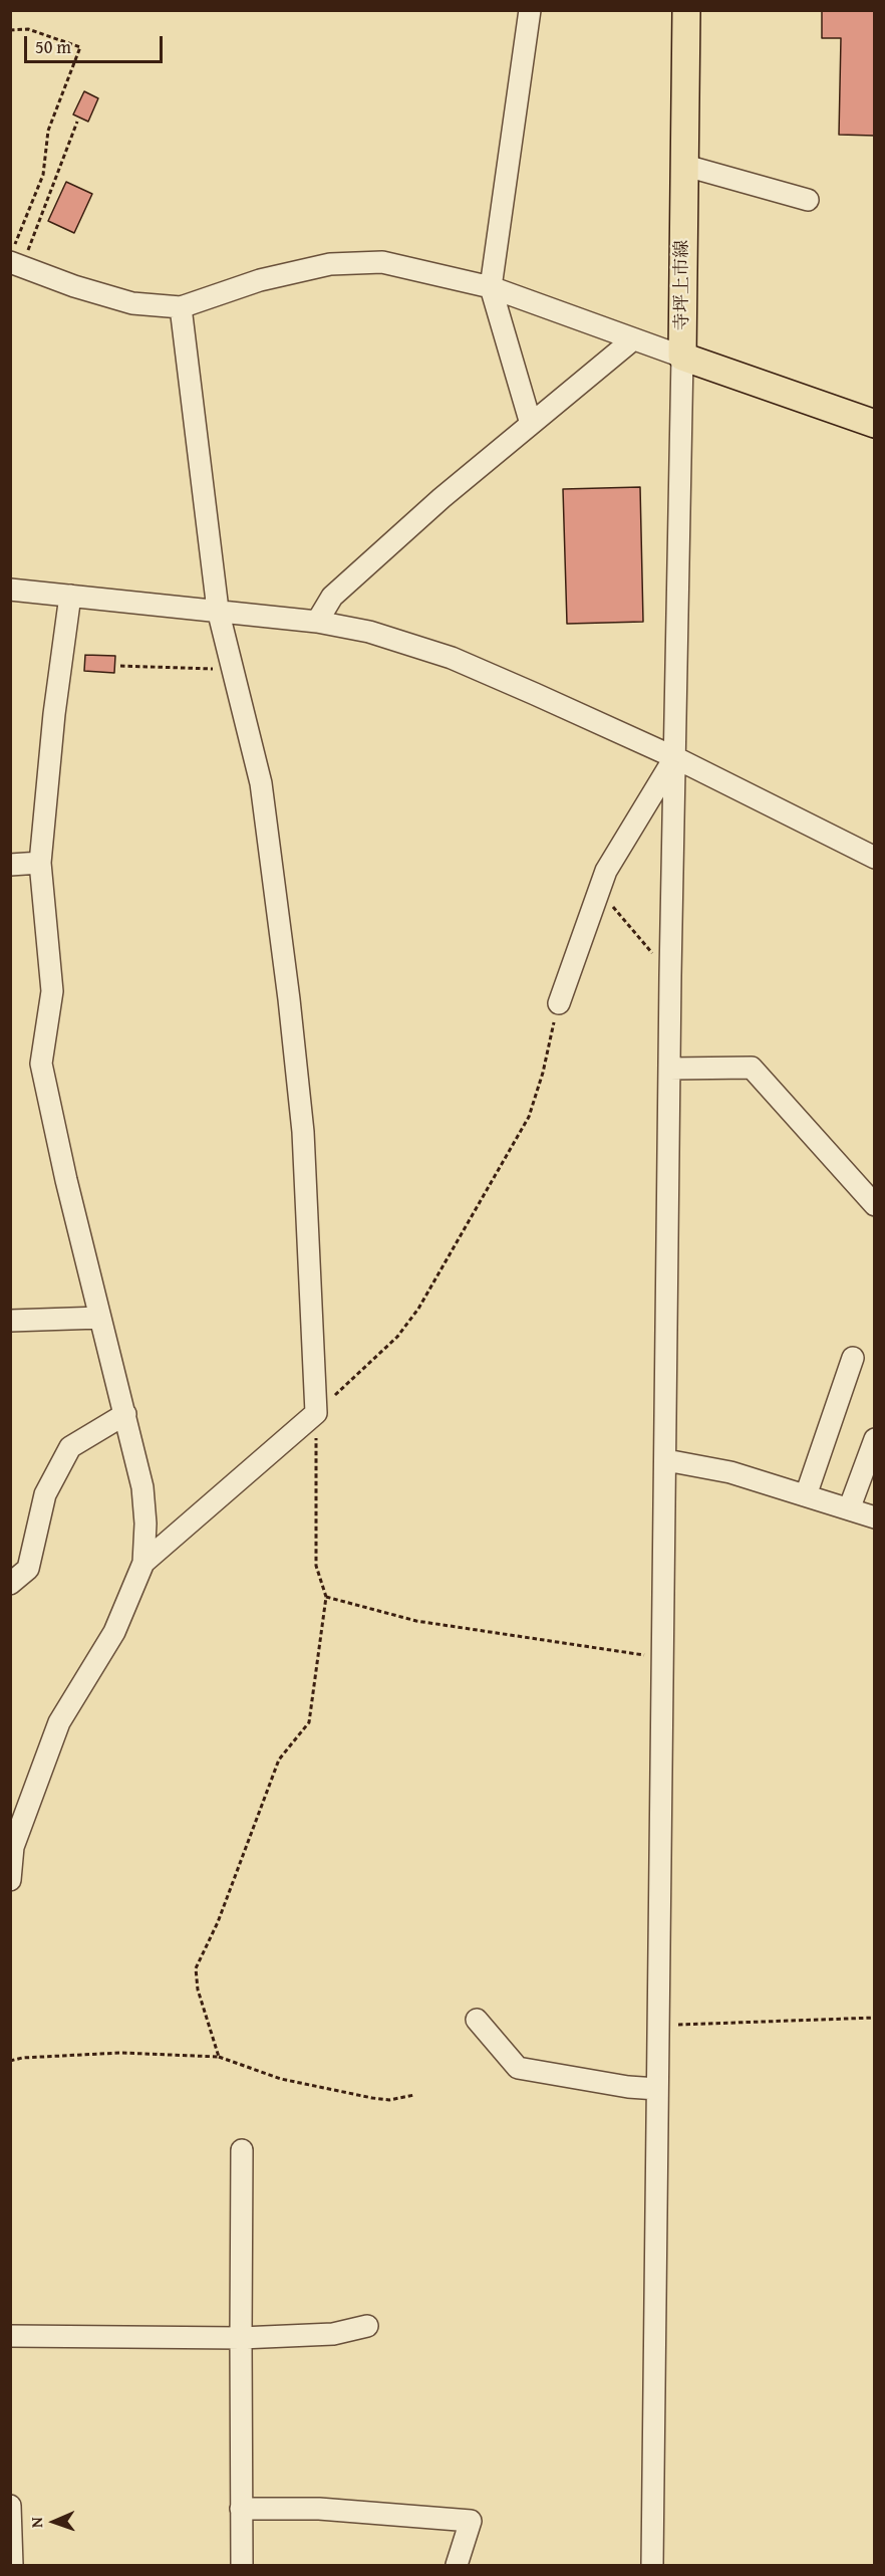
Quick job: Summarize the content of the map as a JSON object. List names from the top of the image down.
{
  "streets": {
    "main road": ["寺坪上市線"]
  },
  "scale_bar": "50 m",
  "north": "left"
}
